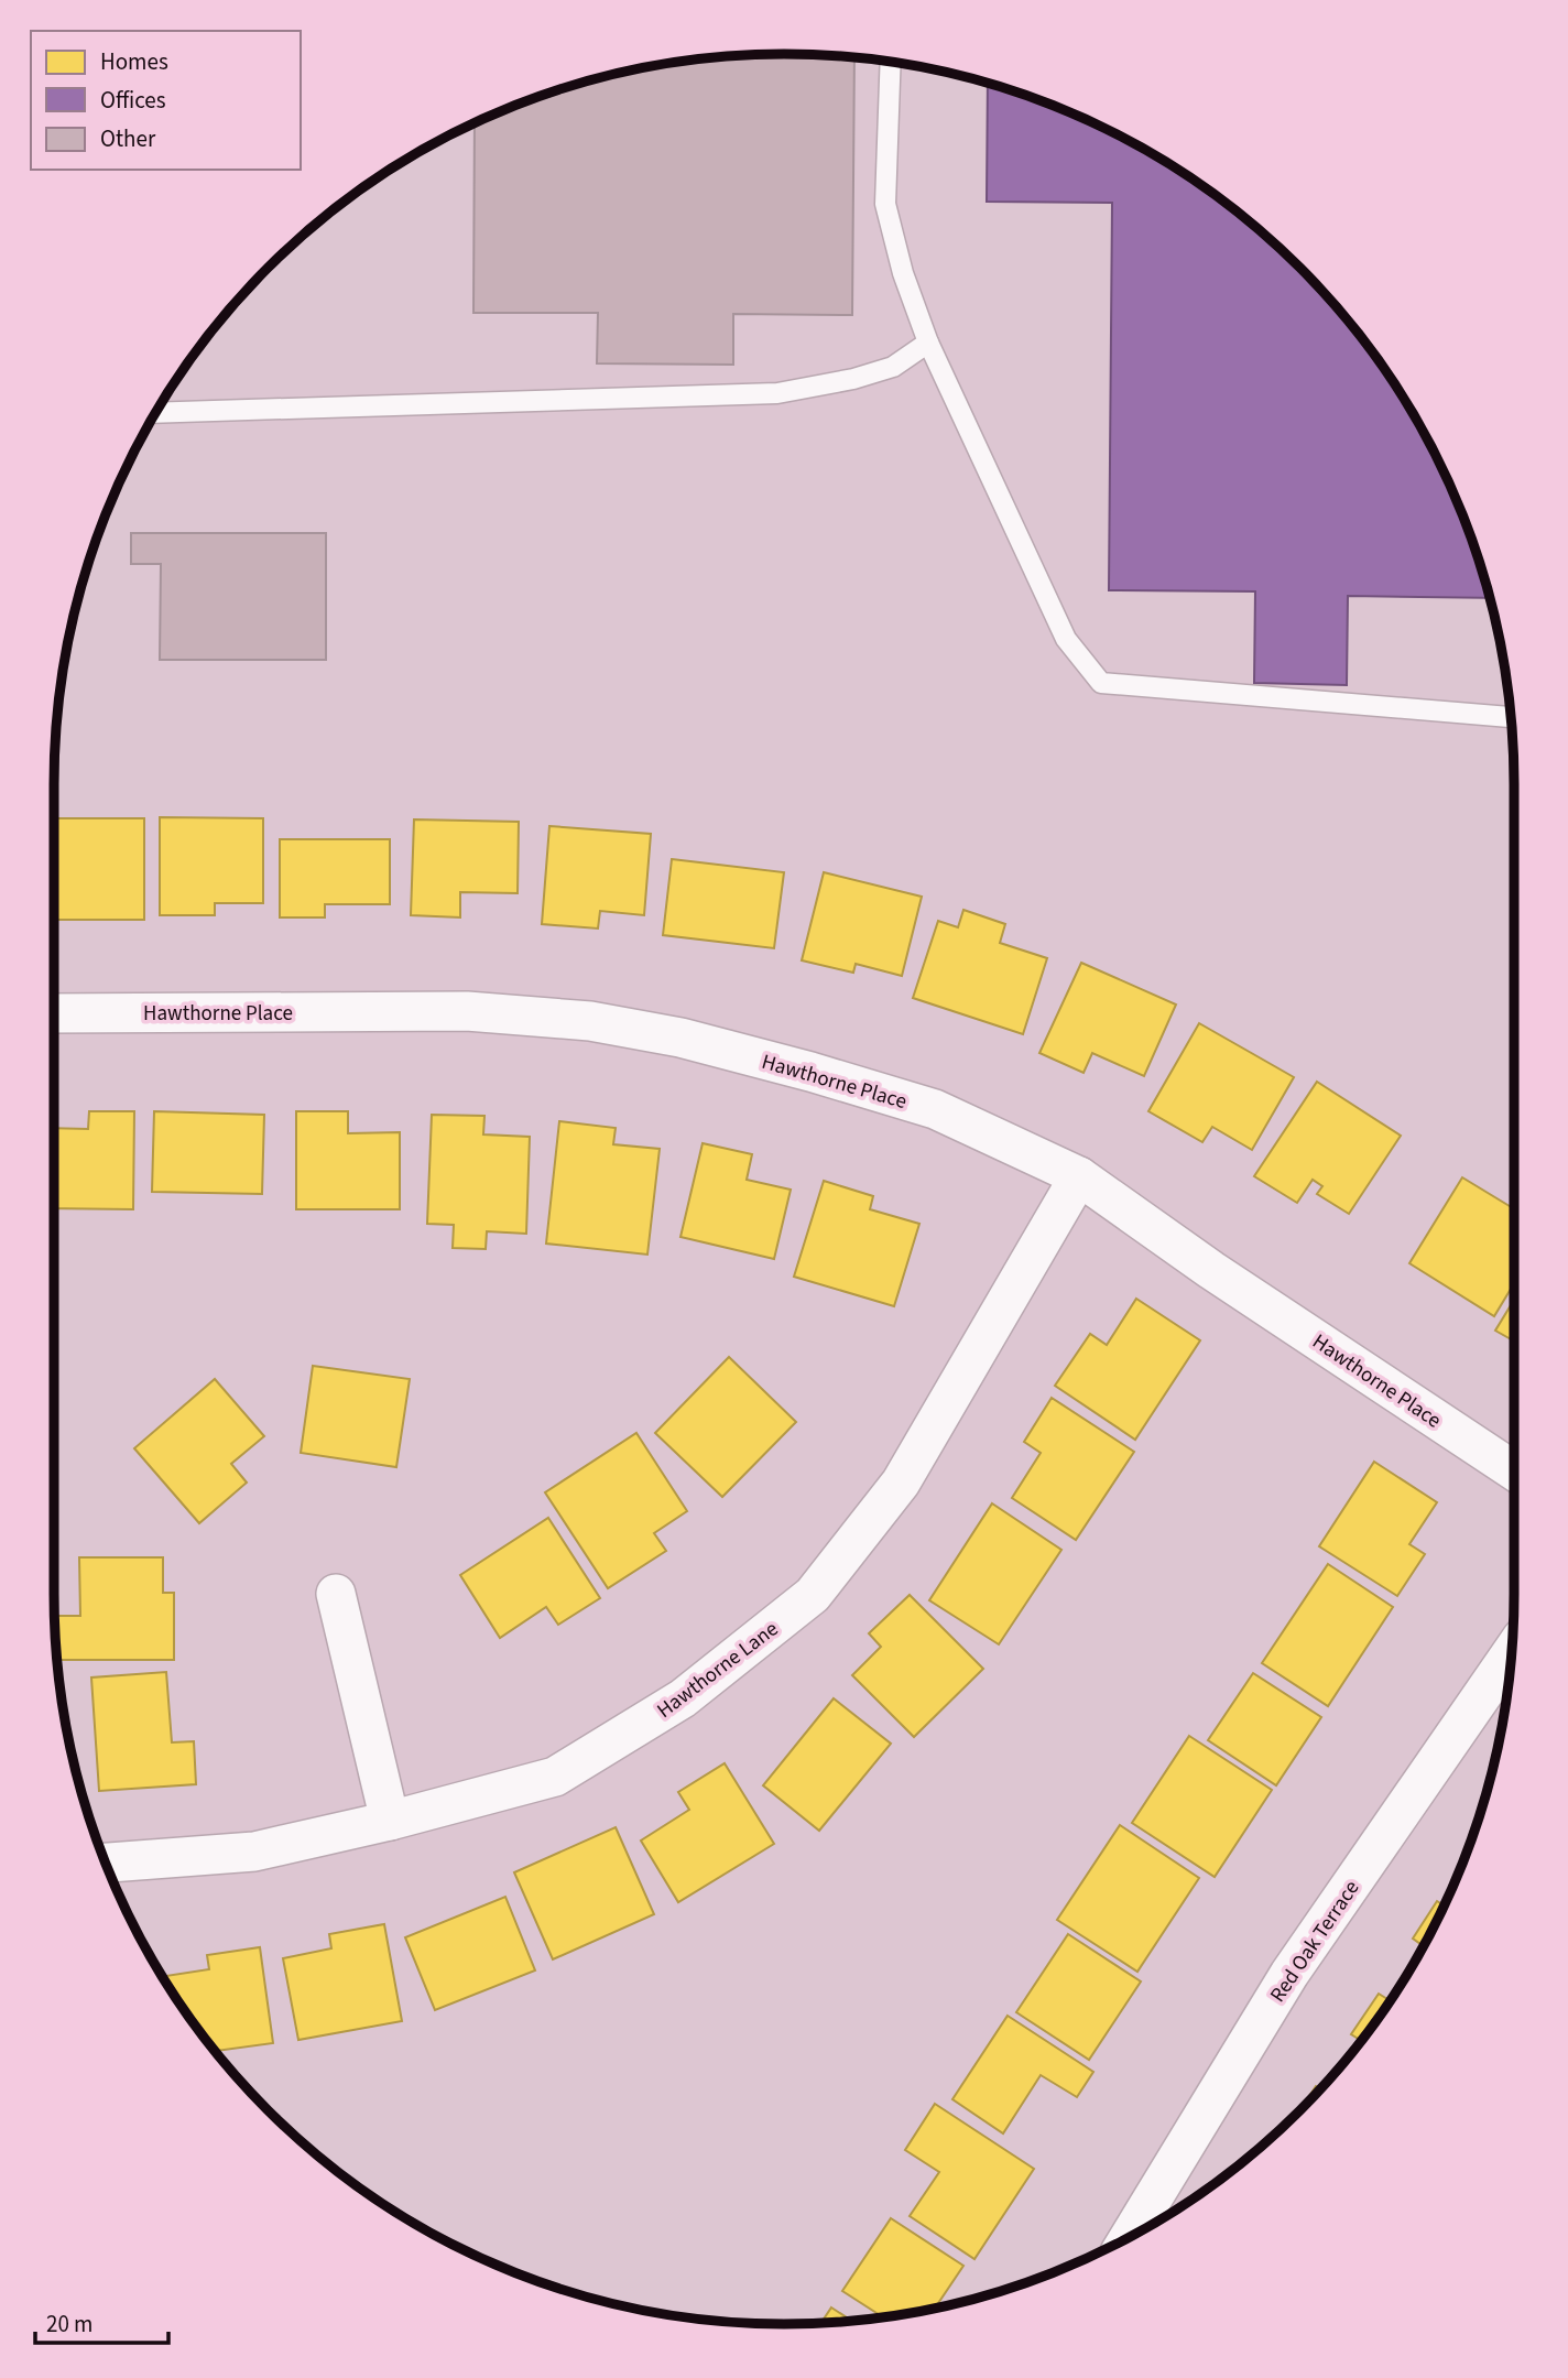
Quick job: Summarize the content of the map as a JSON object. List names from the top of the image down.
{
  "streets": {
    "street": ["Hawthorne Place", "Hawthorne Lane", "Red Oak Terrace"]
  },
  "crossings": [
    ["Hawthorne Place", "Hawthorne Lane"]
  ],
  "legend": ["Homes", "Offices", "Other"],
  "scale_bar": "20 m"
}
